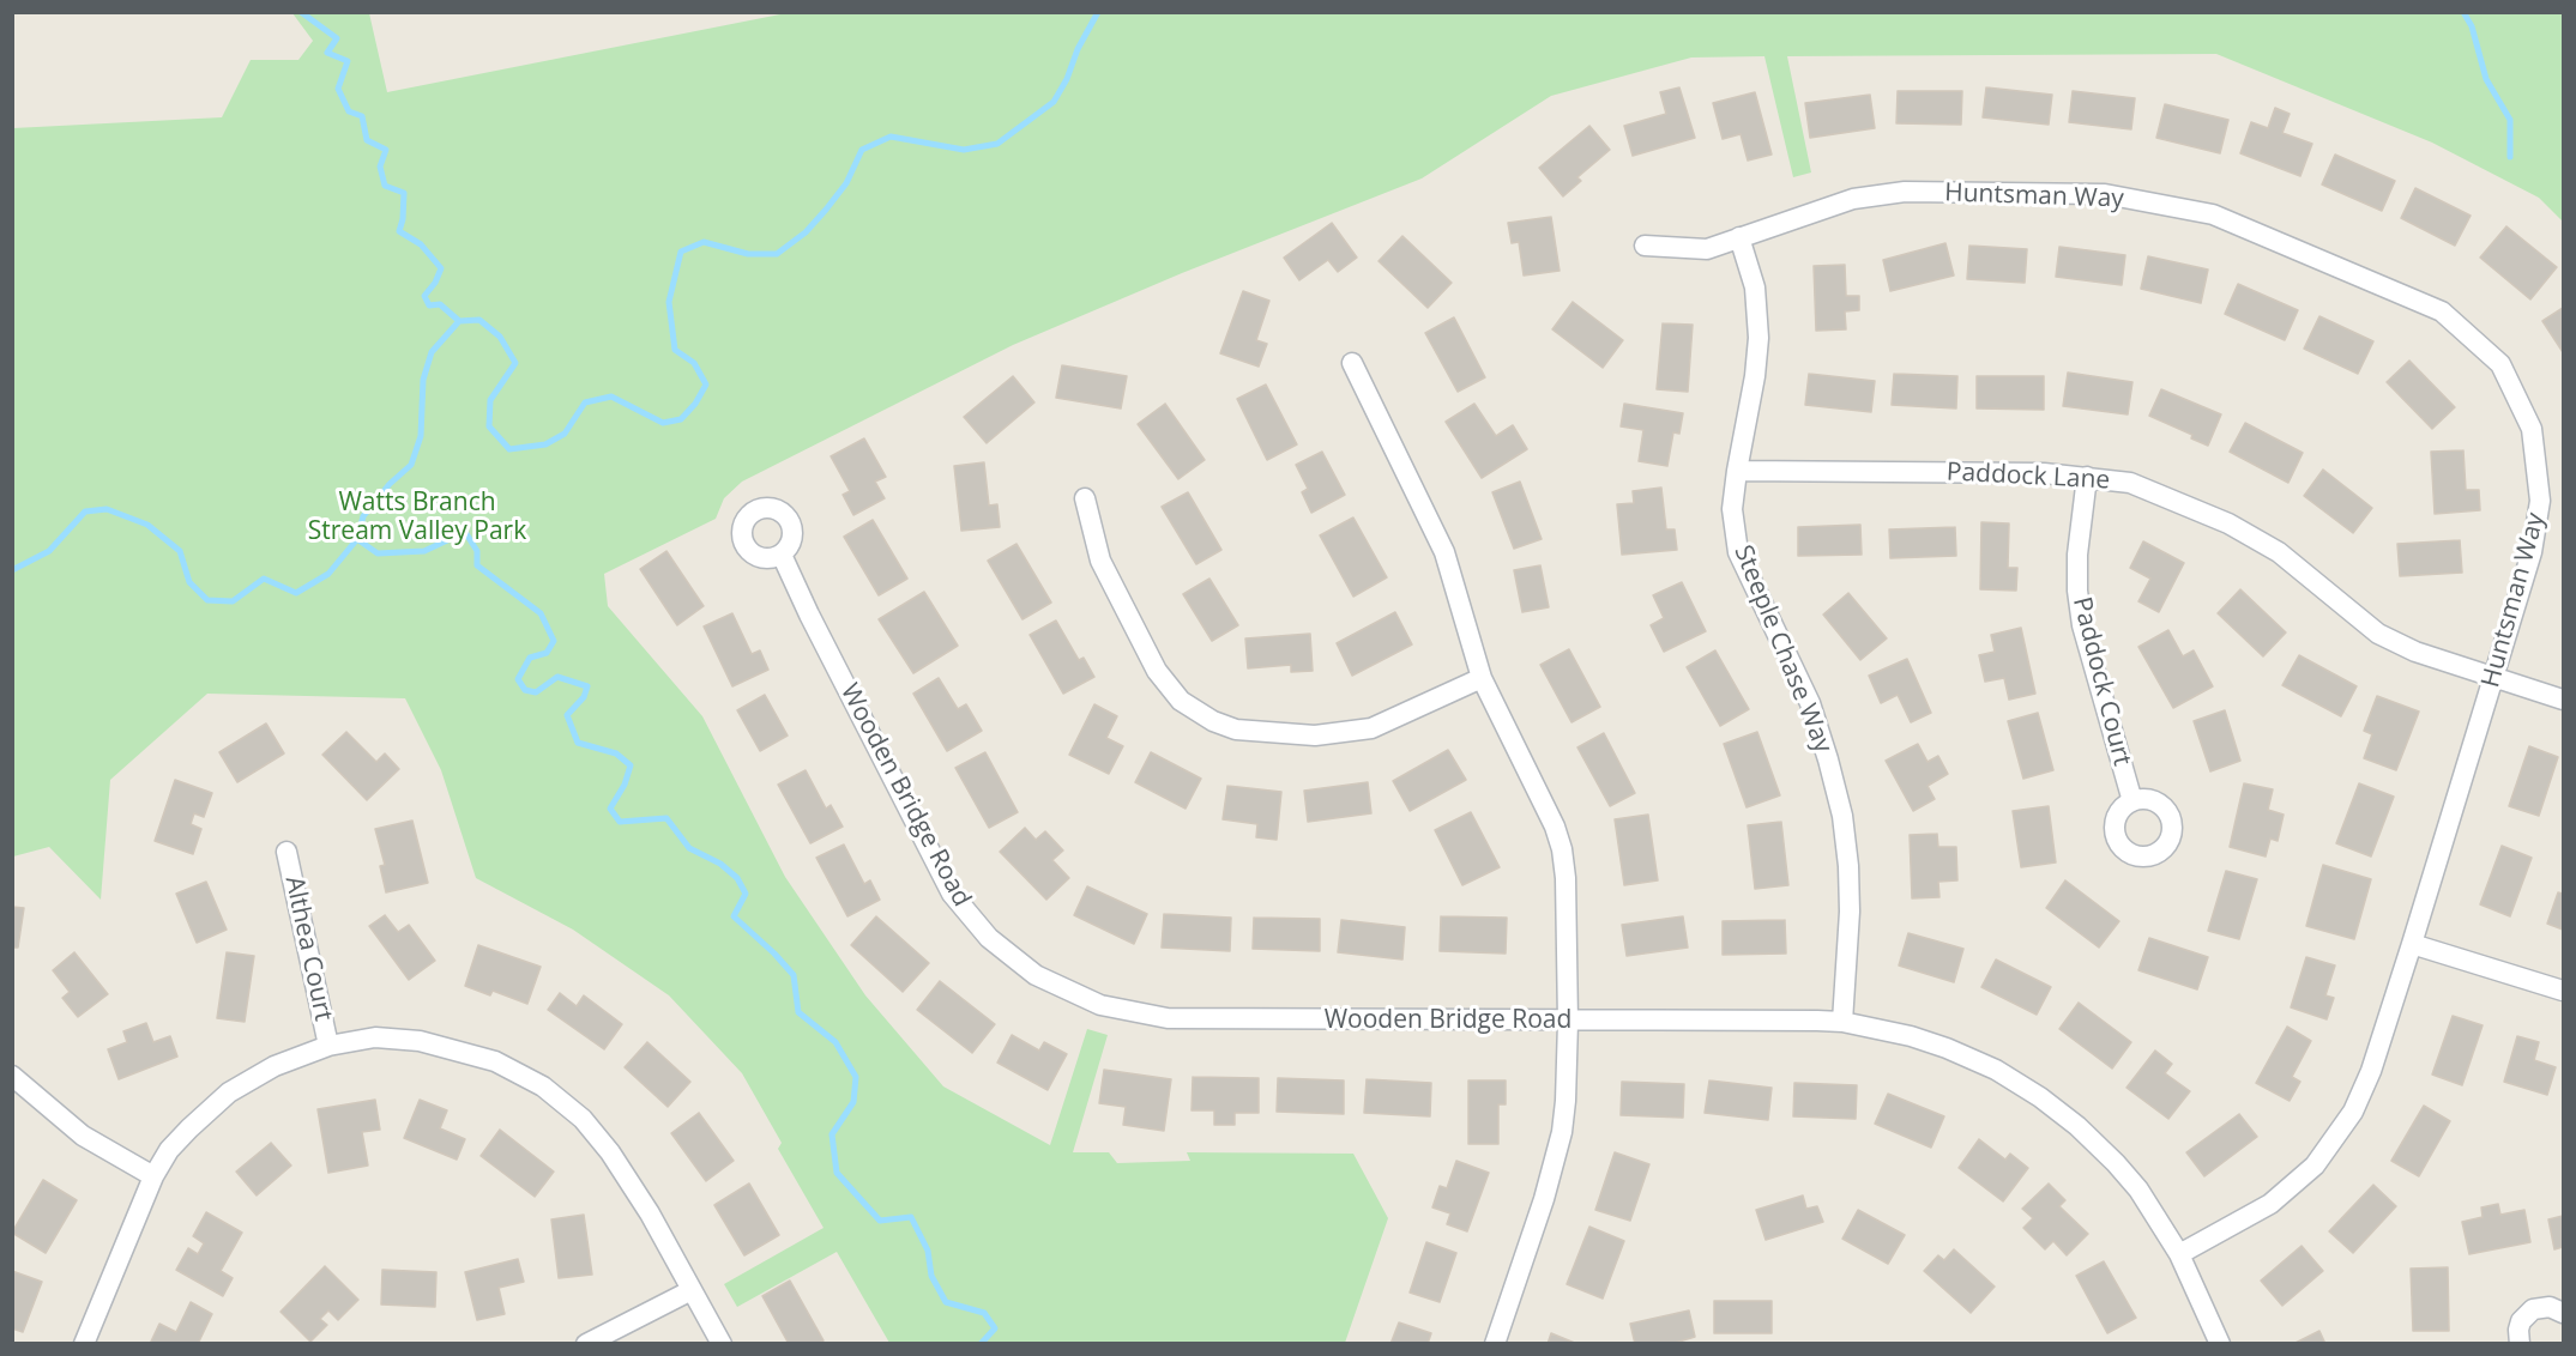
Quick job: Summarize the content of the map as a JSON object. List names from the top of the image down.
{
  "streets": {
    "street": [
      "Huntsman Way",
      "Paddock Lane",
      "Steeple Chase Way",
      "Paddock Court",
      "Wooden Bridge Road",
      "Althea Court"
    ]
  },
  "crossings": [
    ["Huntsman Way", "Paddock Lane"],
    ["Huntsman Way", "Steeple Chase Way"],
    ["Huntsman Way", "Wooden Bridge Road"],
    ["Paddock Lane", "Steeple Chase Way"],
    ["Paddock Lane", "Paddock Court"],
    ["Steeple Chase Way", "Wooden Bridge Road"]
  ],
  "parks": ["Watts Branch Stream Valley Park"]
}
